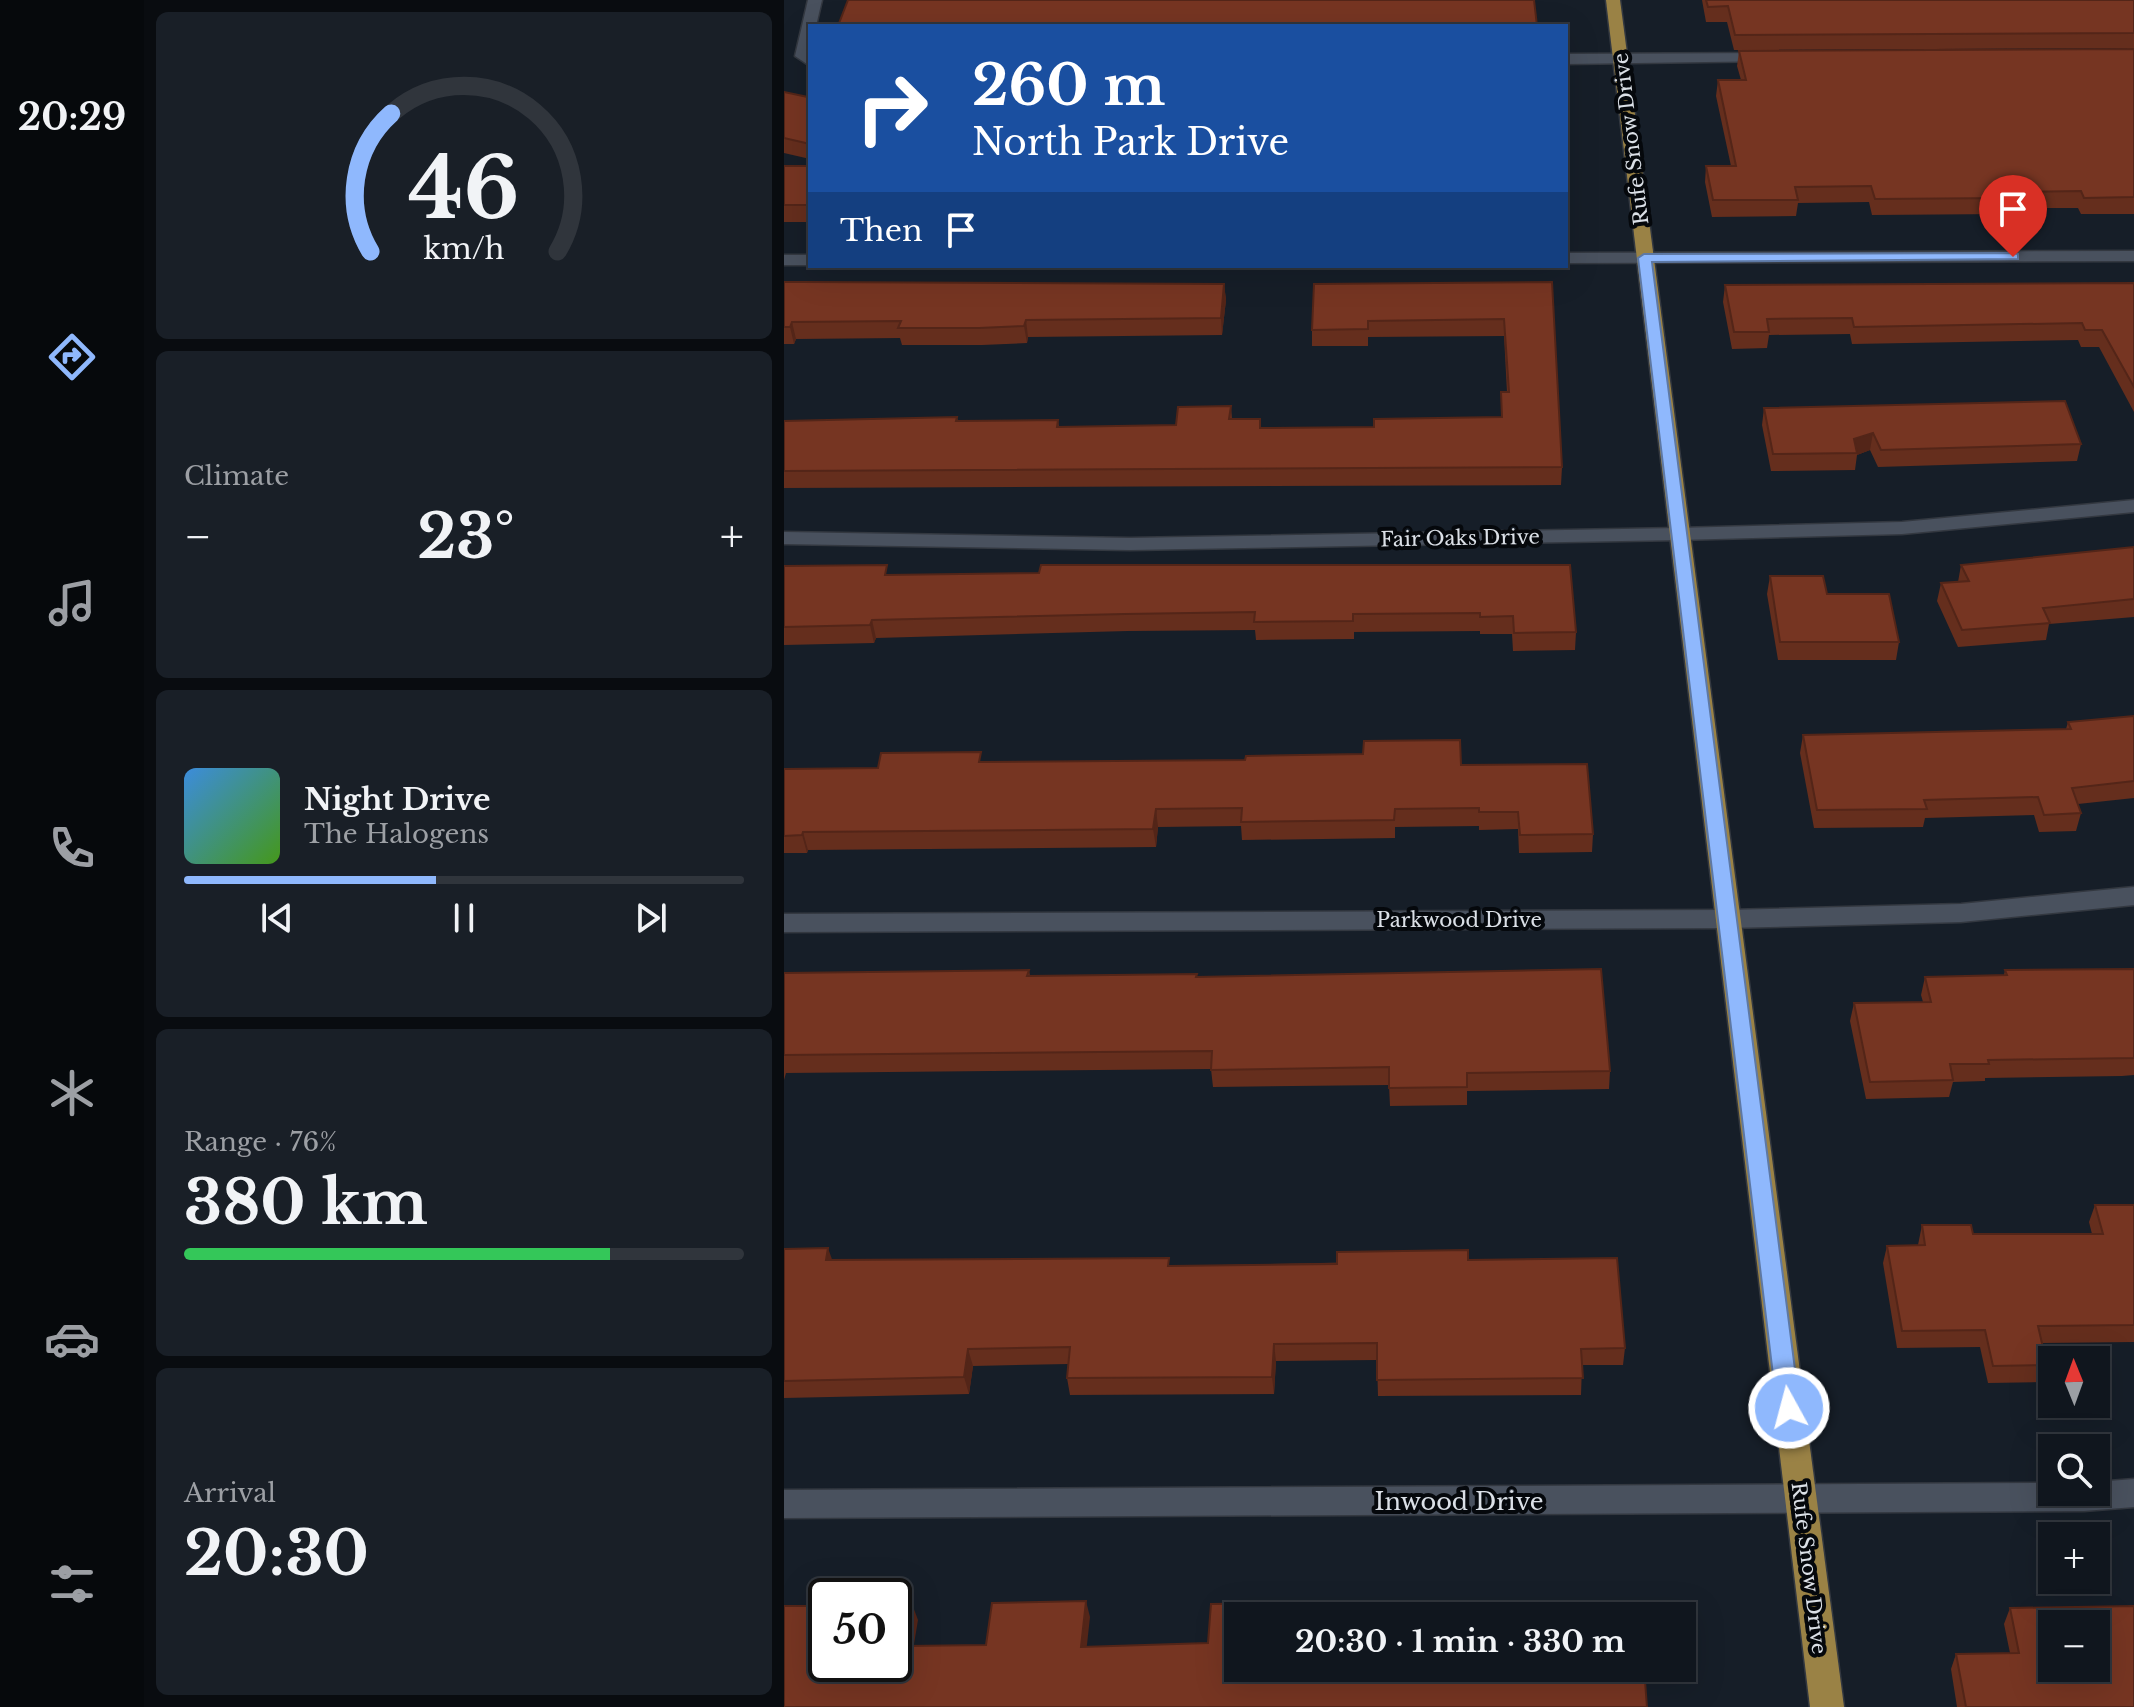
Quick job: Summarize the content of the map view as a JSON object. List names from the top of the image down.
{
  "streets": {
    "main road": ["Rufe Snow Drive"],
    "street": ["Fair Oaks Drive", "Parkwood Drive", "Inwood Drive"]
  },
  "crossings": [
    ["Rufe Snow Drive", "Fair Oaks Drive"],
    ["Rufe Snow Drive", "Parkwood Drive"],
    ["Rufe Snow Drive", "Inwood Drive"]
  ],
  "north": "top",
  "page": {
    "tabs": "20:29",
    "turn": ["260 m", "North Park Drive"],
    "then": "Then",
    "tile": [
      "Climate",
      ["Range · 76%", "380 km"],
      ["Arrival", "20:30"]
    ],
    "heat": ["−", "23°", "+"],
    "song": ["Night Drive", "The Halogens"],
    "map_buttons": ["+", "−"],
    "limit": "50",
    "trip": "20:30 · 1 min · 330 m",
    "gauge": ["46", "km/h"]
  }
}
